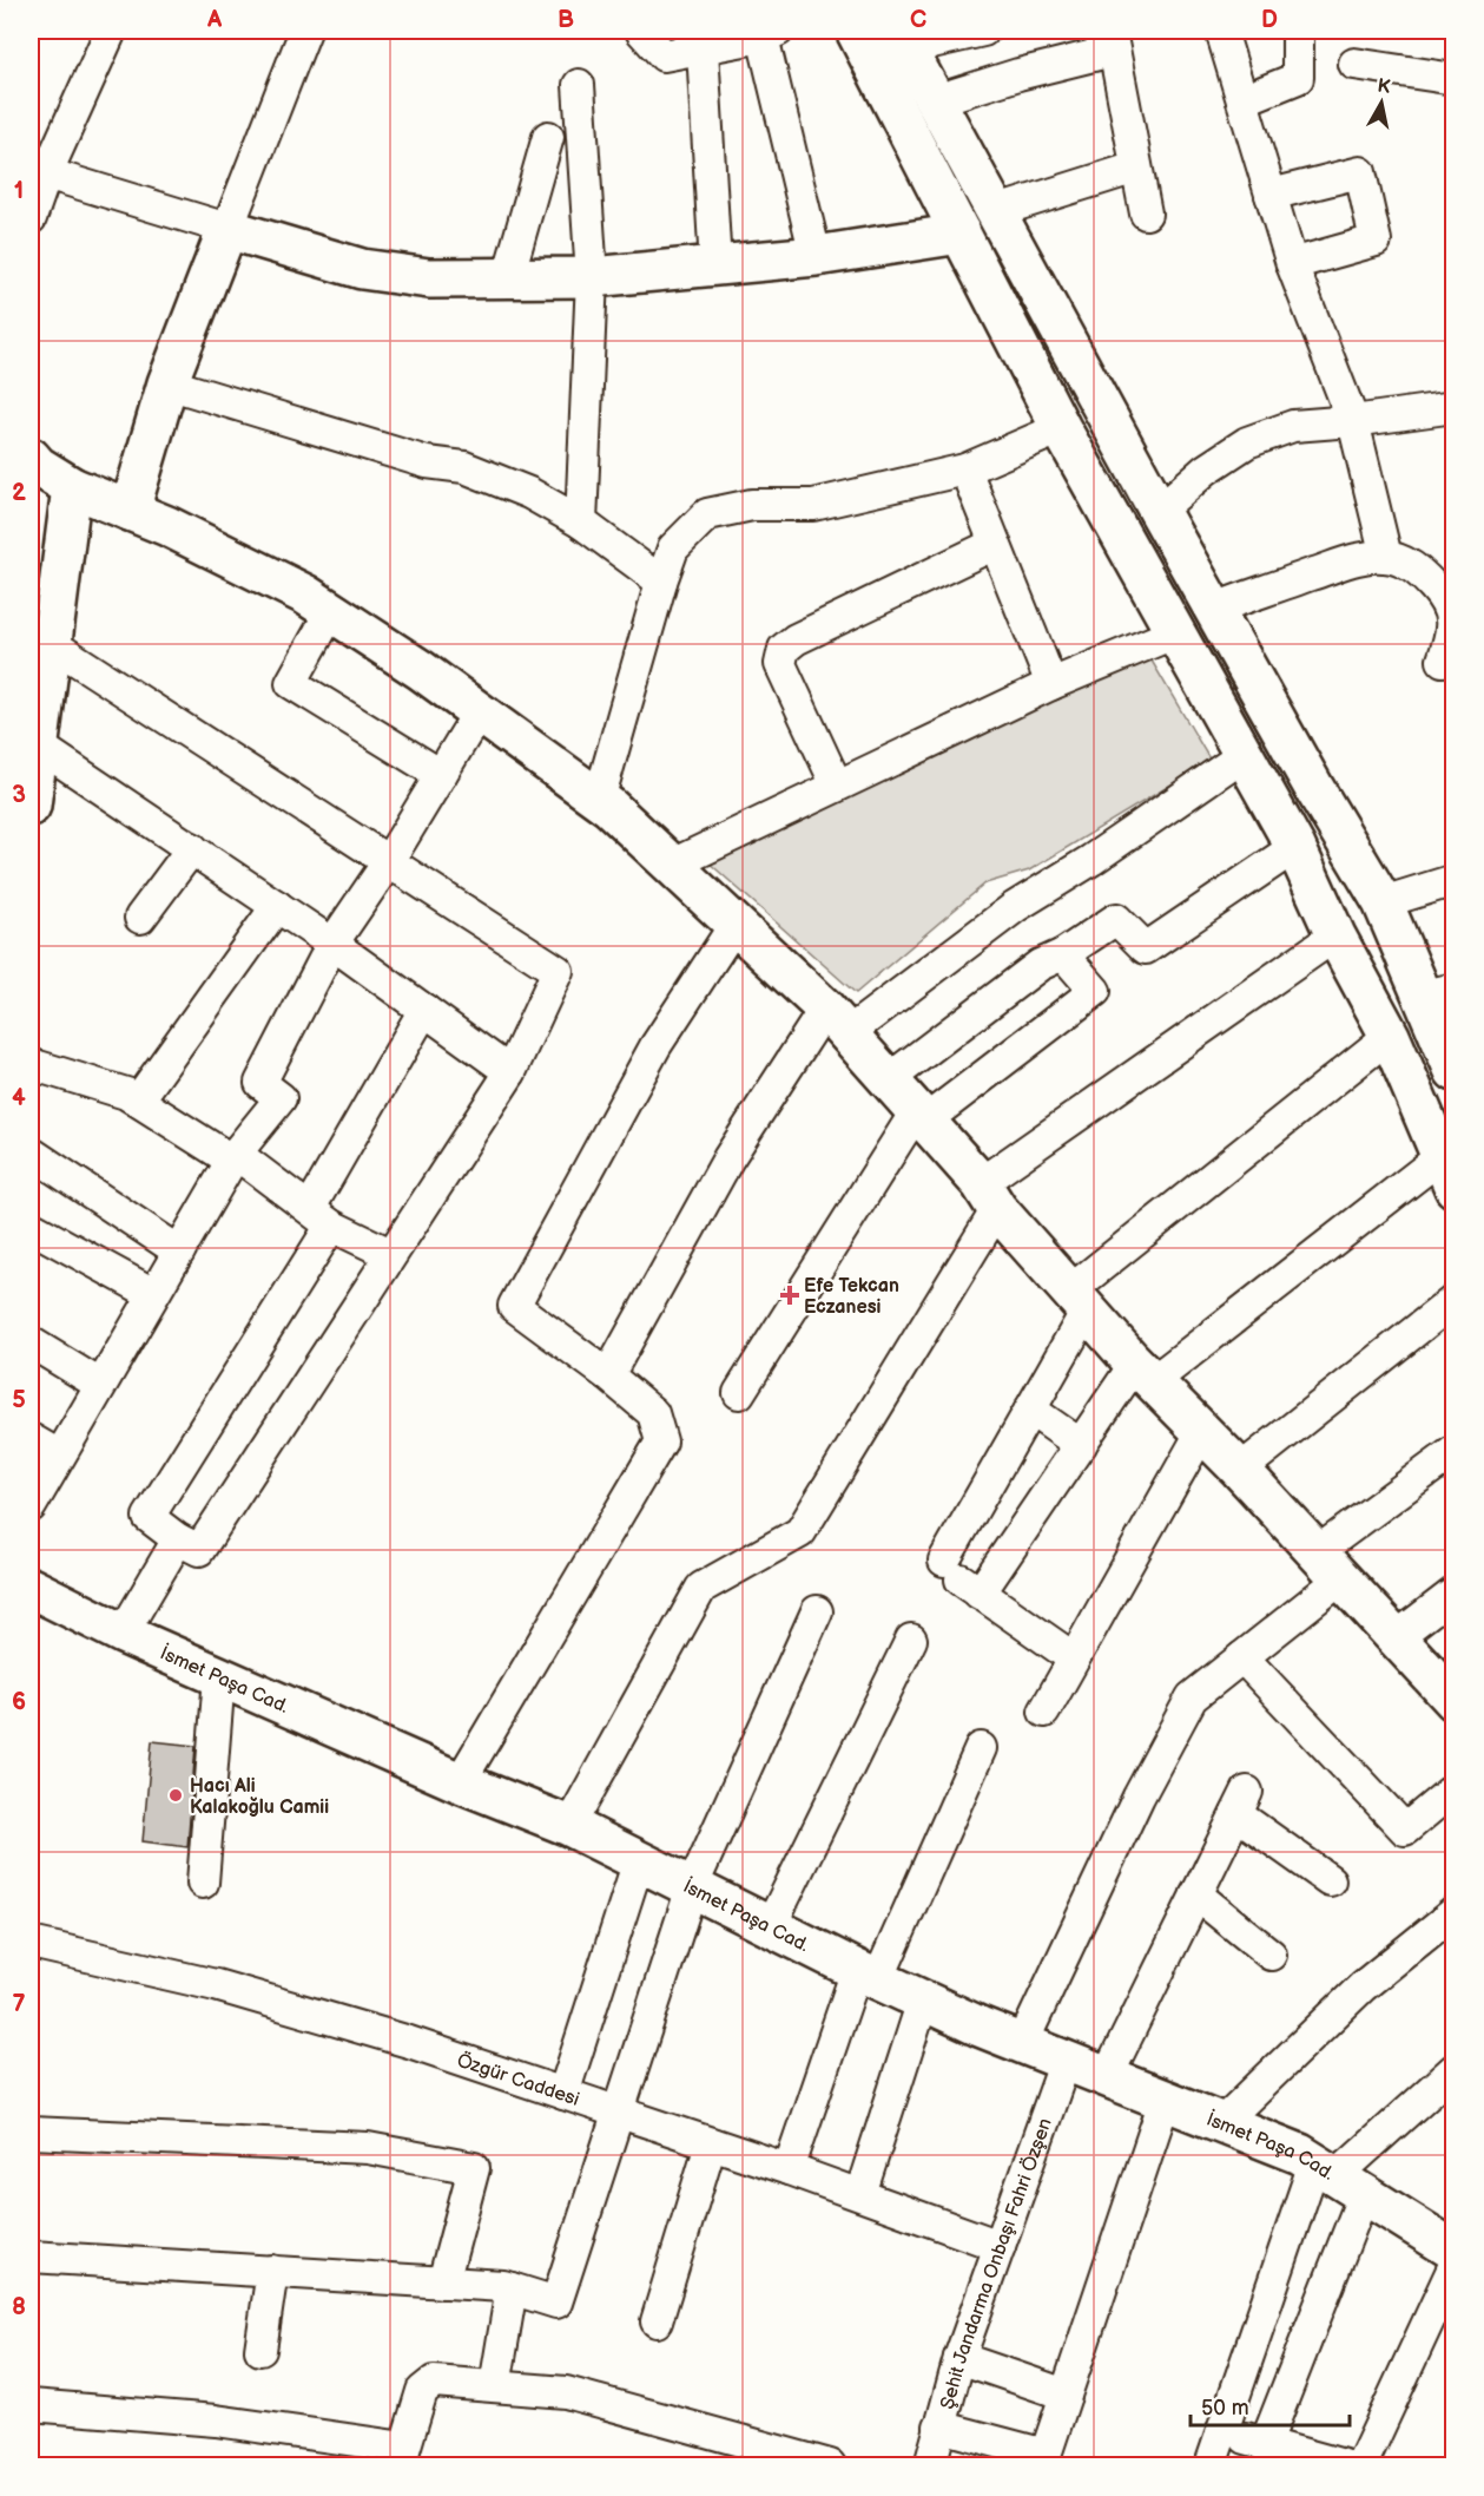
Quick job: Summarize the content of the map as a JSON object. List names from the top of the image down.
{
  "streets": {
    "main road": ["İsmet Paşa Cad."],
    "street": ["Özgür Caddesi", "Şehit Jandarma Onbaşı Fahri Özşen"]
  },
  "crossings": [
    ["İsmet Paşa Cad.", "Şehit Jandarma Onbaşı Fahri Özşen"],
    ["Özgür Caddesi", "Şehit Jandarma Onbaşı Fahri Özşen"]
  ],
  "places": {
    "health": ["Efe Tekcan Eczanesi"],
    "other": ["Hacı Ali Kalakoğlu Camii"]
  },
  "scale_bar": "50 m",
  "north": "top",
  "grid": {
    "columns": [
      "A",
      "B",
      "C",
      "D"
    ],
    "rows": [
      "1",
      "2",
      "3",
      "4",
      "5",
      "6",
      "7",
      "8"
    ]
  }
}
